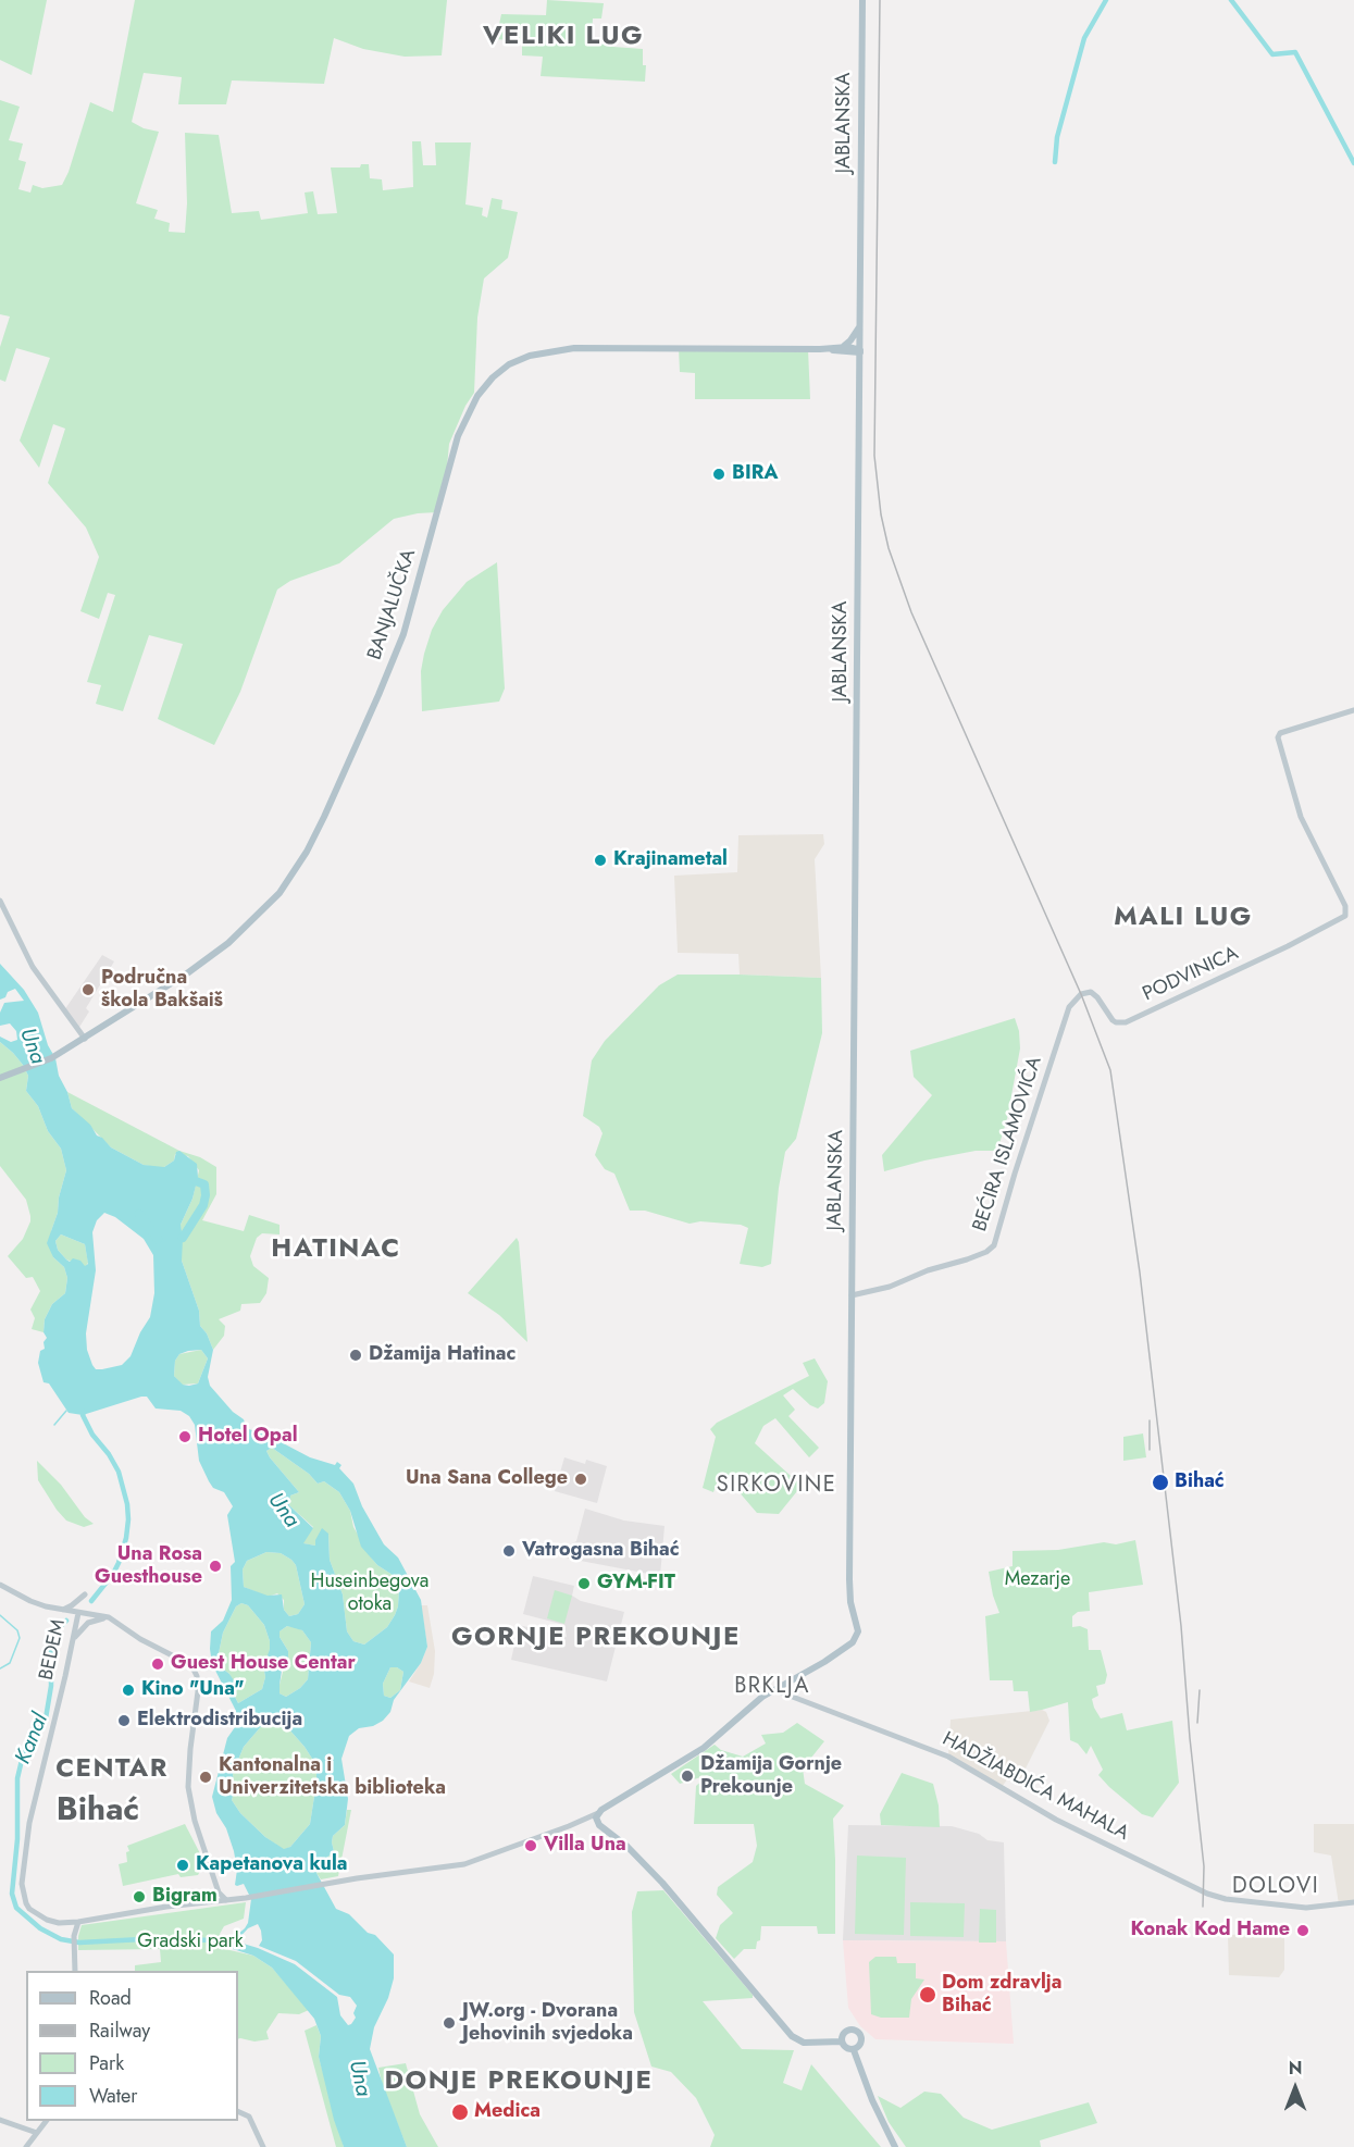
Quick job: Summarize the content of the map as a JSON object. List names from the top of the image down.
{
  "streets": {
    "main road": ["JABLANSKA", "BANJALUČKA"],
    "street": [
      "PODVINICA",
      "BEĆIRA ISLAMOVIĆA",
      "BEDEM",
      "HADŽIABDIĆA MAHALA"
    ]
  },
  "crossings": [
    ["JABLANSKA", "BEĆIRA ISLAMOVIĆA"],
    ["JABLANSKA", "HADŽIABDIĆA MAHALA"],
    ["PODVINICA", "BEĆIRA ISLAMOVIĆA"]
  ],
  "districts": [
    "VELIKI LUG",
    "MALI LUG",
    "HATINAC",
    "SIRKOVINE",
    "GORNJE PREKOUNJE",
    "BRKLJA",
    "CENTAR",
    "Bihać",
    "DOLOVI",
    "DONJE PREKOUNJE"
  ],
  "water": ["Una", "Kanal"],
  "parks": ["Mezarje", "Huseinbegova otoka", "Gradski park"],
  "places": [
    "BIRA",
    "Krajinametal",
    "Područna škola Bakšaiš",
    "Džamija Hatinac",
    "Hotel Opal",
    "Una Sana College",
    "Bihać",
    "Vatrogasna Bihać",
    "Una Rosa Guesthouse",
    "GYM-FIT",
    "Guest House Centar",
    "Kino \"Una\"",
    "Elektrodistribucija",
    "Džamija Gornje Prekounje",
    "Kantonalna i Univerzitetska biblioteka",
    "Villa Una",
    "Kapetanova kula",
    "Bigram",
    "Konak Kod Hame",
    "Dom zdravlja Bihać",
    "JW.org - Dvorana Jehovinih svjedoka",
    "Medica"
  ],
  "legend": [
    "Road",
    "Railway",
    "Park",
    "Water"
  ],
  "north": "top"
}
